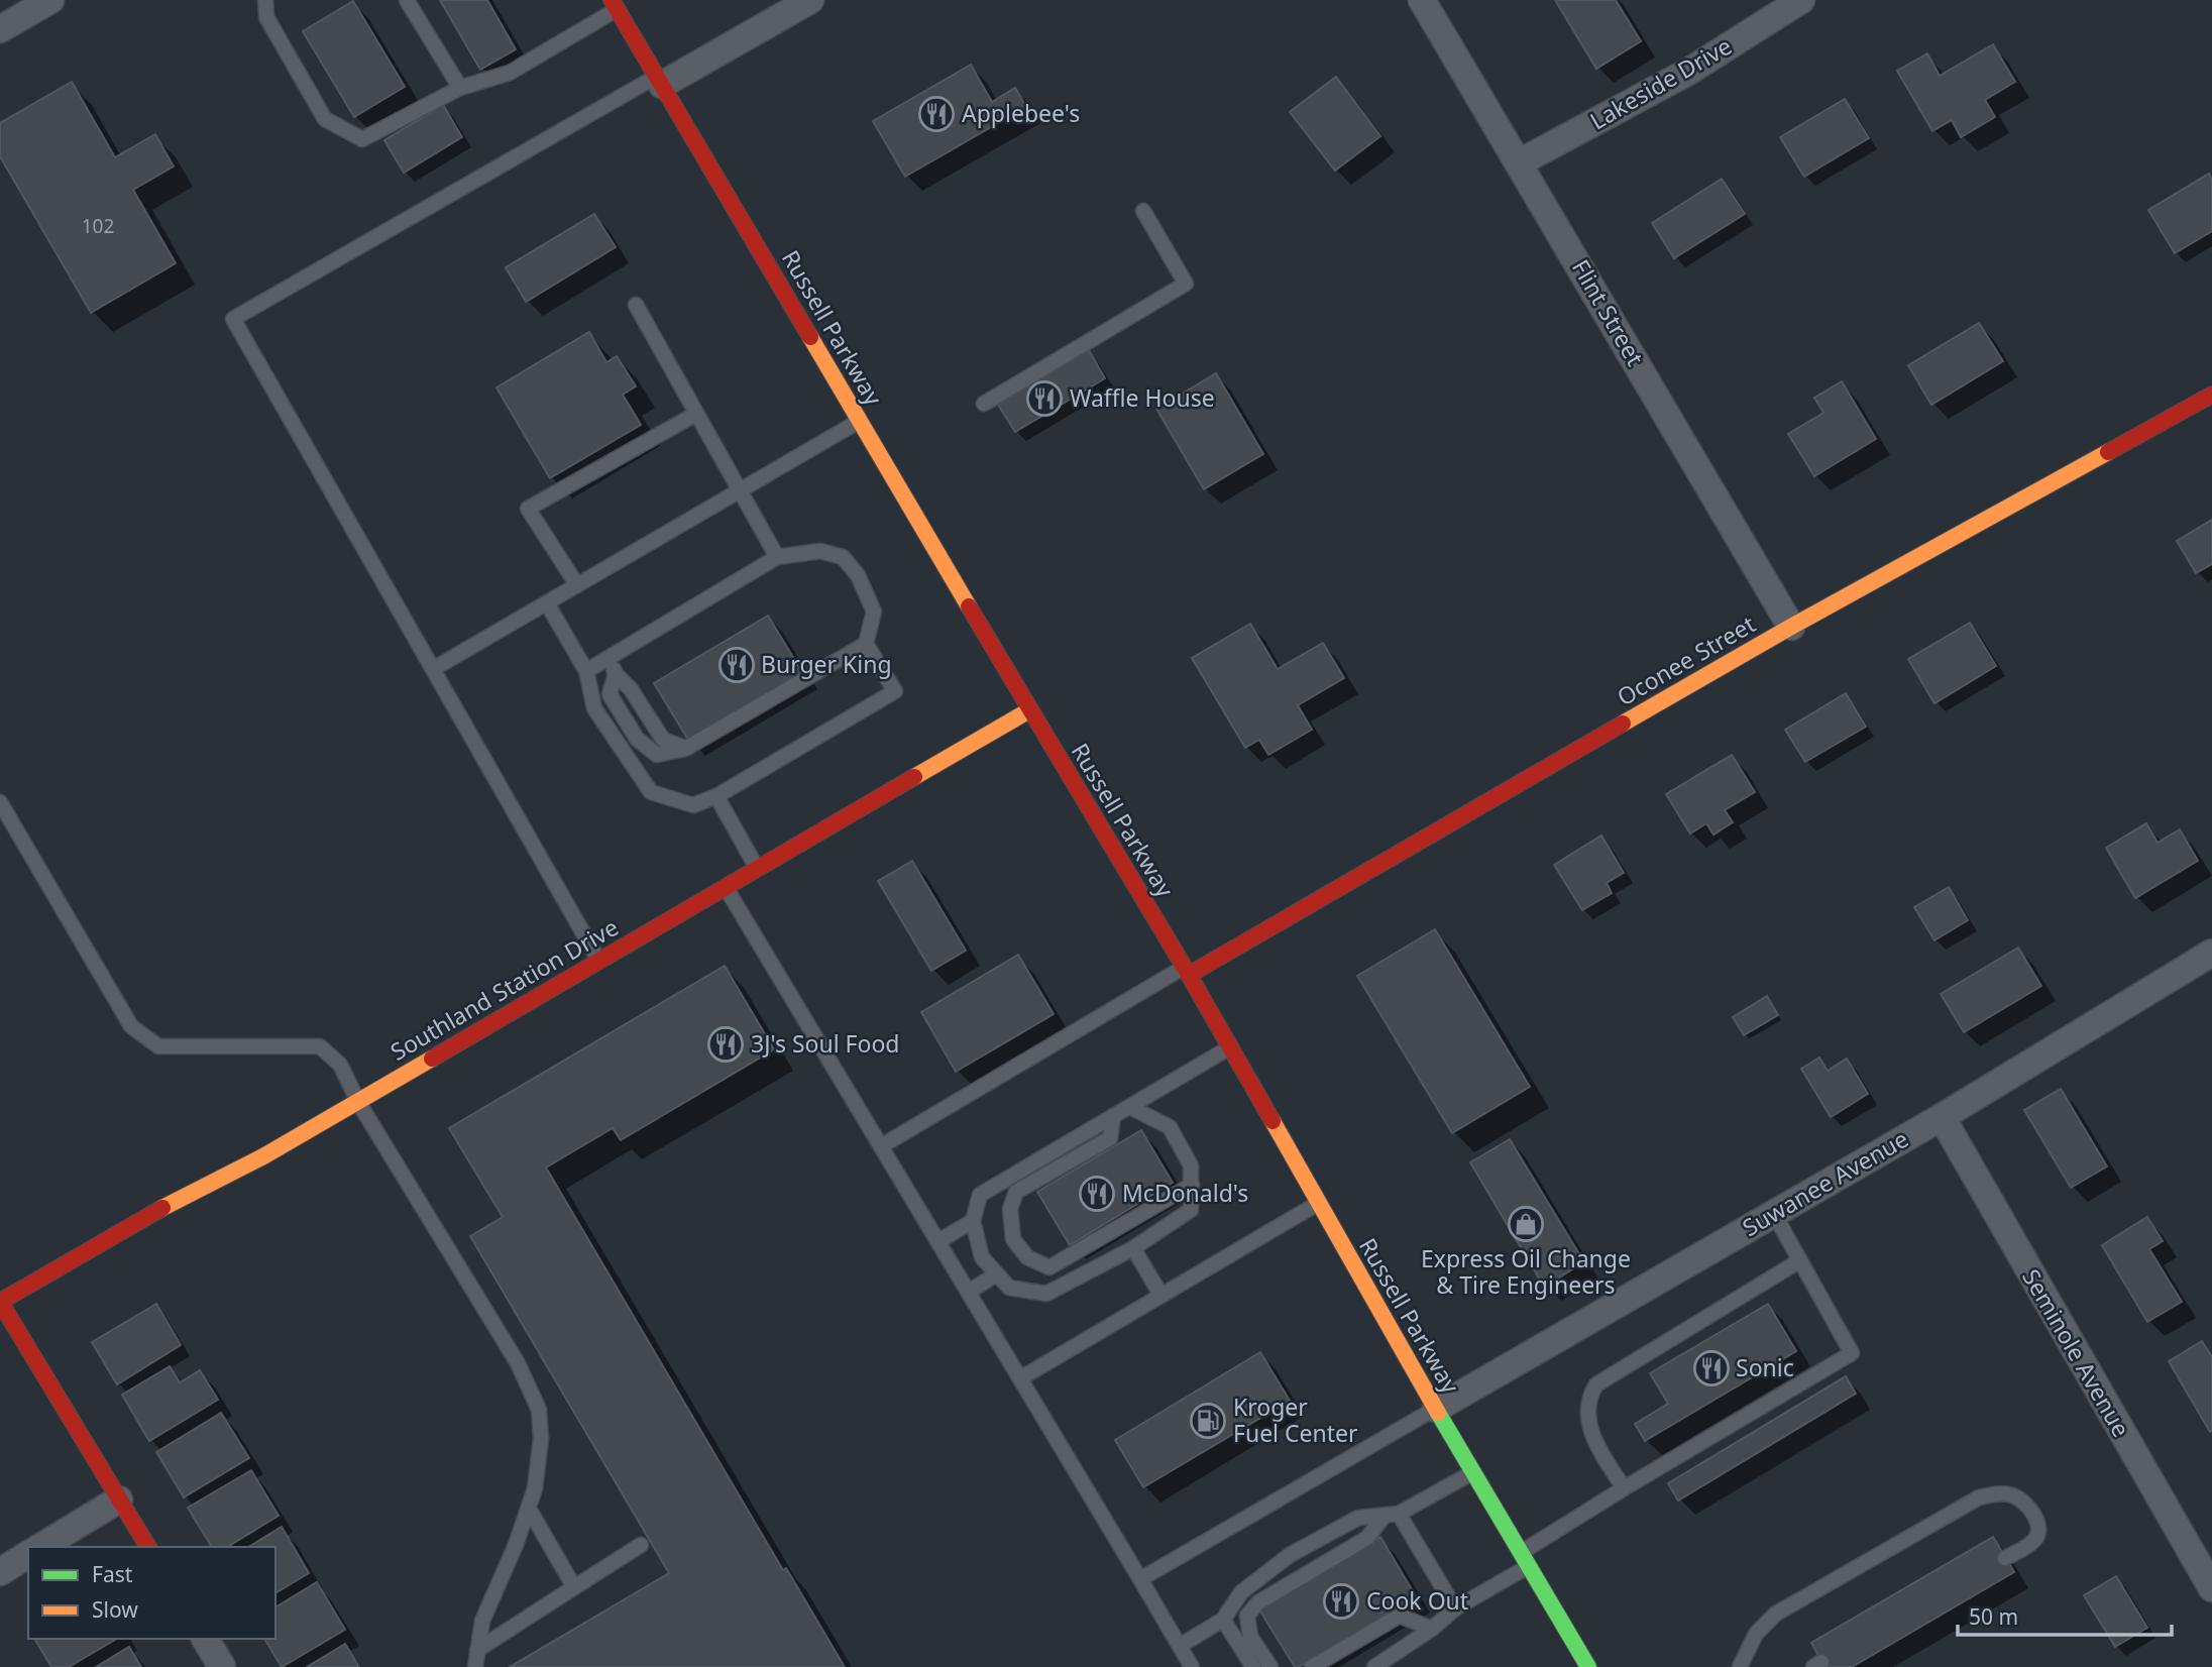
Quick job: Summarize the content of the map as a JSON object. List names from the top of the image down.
{
  "streets": {
    "street": [
      "Lakeside Drive",
      "Flint Street",
      "Russell Parkway",
      "Oconee Street",
      "Southland Station Drive",
      "Suwanee Avenue",
      "Seminole Avenue"
    ]
  },
  "crossings": [
    ["Lakeside Drive", "Flint Street"],
    ["Flint Street", "Oconee Street"],
    ["Russell Parkway", "Oconee Street"],
    ["Russell Parkway", "Southland Station Drive"],
    ["Russell Parkway", "Suwanee Avenue"],
    ["Suwanee Avenue", "Seminole Avenue"]
  ],
  "places": {
    "restaurant": [
      "Applebee's",
      "Waffle House",
      "Burger King",
      "3J's Soul Food",
      "McDonald's",
      "Sonic",
      "Cook Out"
    ],
    "shop": ["Express Oil Change & Tire Engineers"],
    "fuel station": ["Kroger Fuel Center"]
  },
  "house_numbers": ["102"],
  "legend": ["Fast", "Slow"],
  "scale_bar": "50 m"
}
